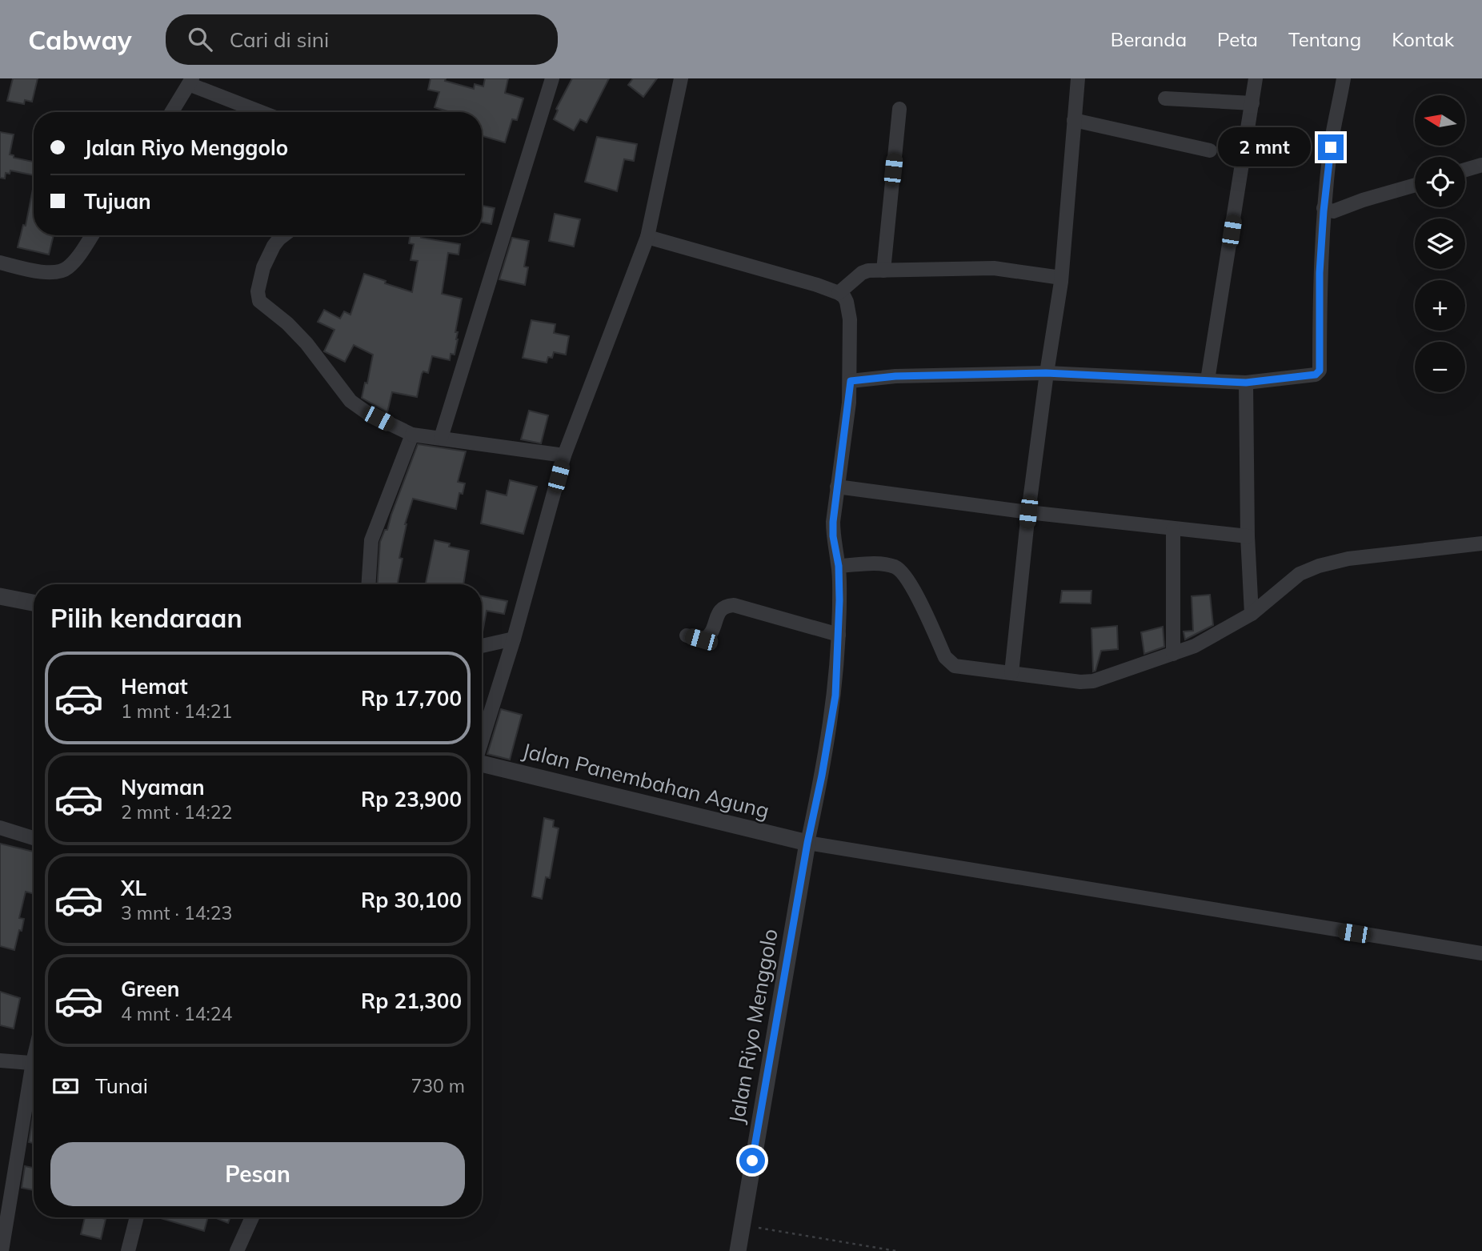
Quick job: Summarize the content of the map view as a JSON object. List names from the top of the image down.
{
  "streets": {
    "street": ["Jalan Panembahan Agung", "Jalan Riyo Menggolo"]
  },
  "crossings": [
    ["Jalan Panembahan Agung", "Jalan Riyo Menggolo"]
  ],
  "north": "left",
  "page": {
    "header": "Cabway",
    "search": "Cari di sini",
    "nav": [
      "Beranda",
      "Peta",
      "Tentang",
      "Kontak"
    ],
    "map_buttons": ["+", "−"],
    "banner": ["Jalan Riyo Menggolo", "Tujuan"],
    "bubble": "2 mnt",
    "heading": "Pilih kendaraan",
    "list": [
      {
        "name": "Hemat",
        "note": "1 mnt · 14:21",
        "value": "Rp 17,700"
      },
      {
        "name": "Nyaman",
        "note": "2 mnt · 14:22",
        "value": "Rp 23,900"
      },
      {
        "name": "XL",
        "note": "3 mnt · 14:23",
        "value": "Rp 30,100"
      },
      {
        "name": "Green",
        "note": "4 mnt · 14:24",
        "value": "Rp 21,300"
      }
    ],
    "pay": ["Tunai", "730 m"],
    "buttons": "Pesan"
  }
}
